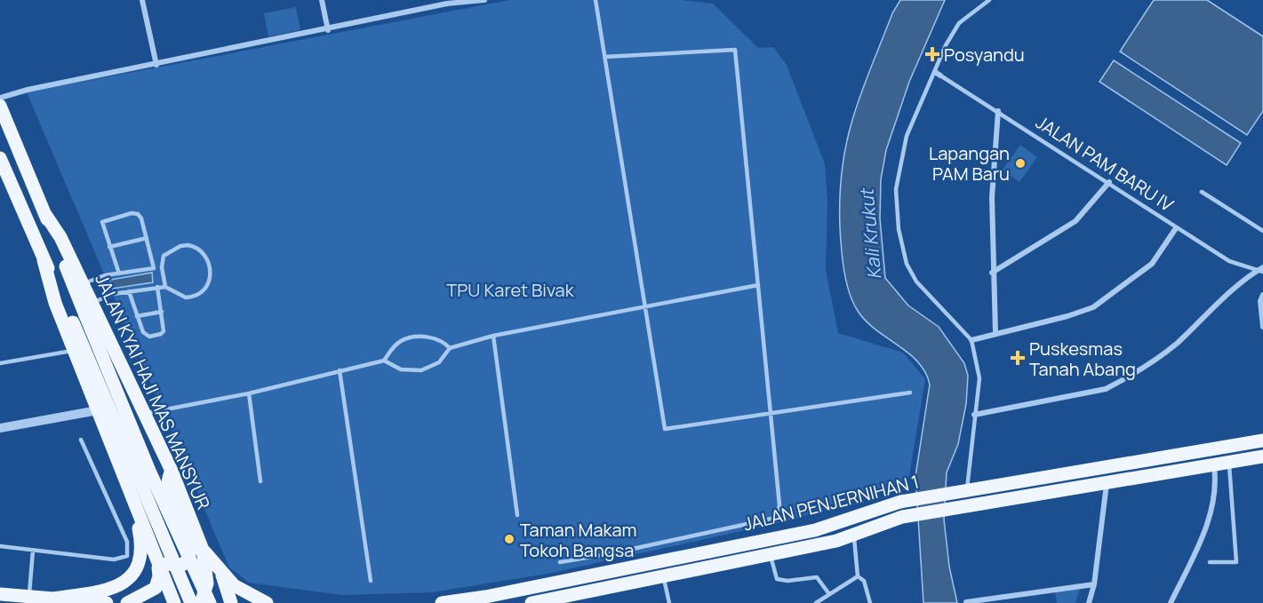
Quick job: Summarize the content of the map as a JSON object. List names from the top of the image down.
{
  "streets": {
    "main road": ["JALAN KYAI HAJI MAS MANSYUR", "JALAN PENJERNIHAN 1"],
    "street": ["JALAN PAM BARU IV"]
  },
  "water": ["Kali Krukut"],
  "parks": ["TPU Karet Bivak"],
  "places": {
    "health": ["Posyandu", "Puskesmas Tanah Abang"],
    "other": ["Lapangan PAM Baru", "Taman Makam Tokoh Bangsa"]
  }
}
